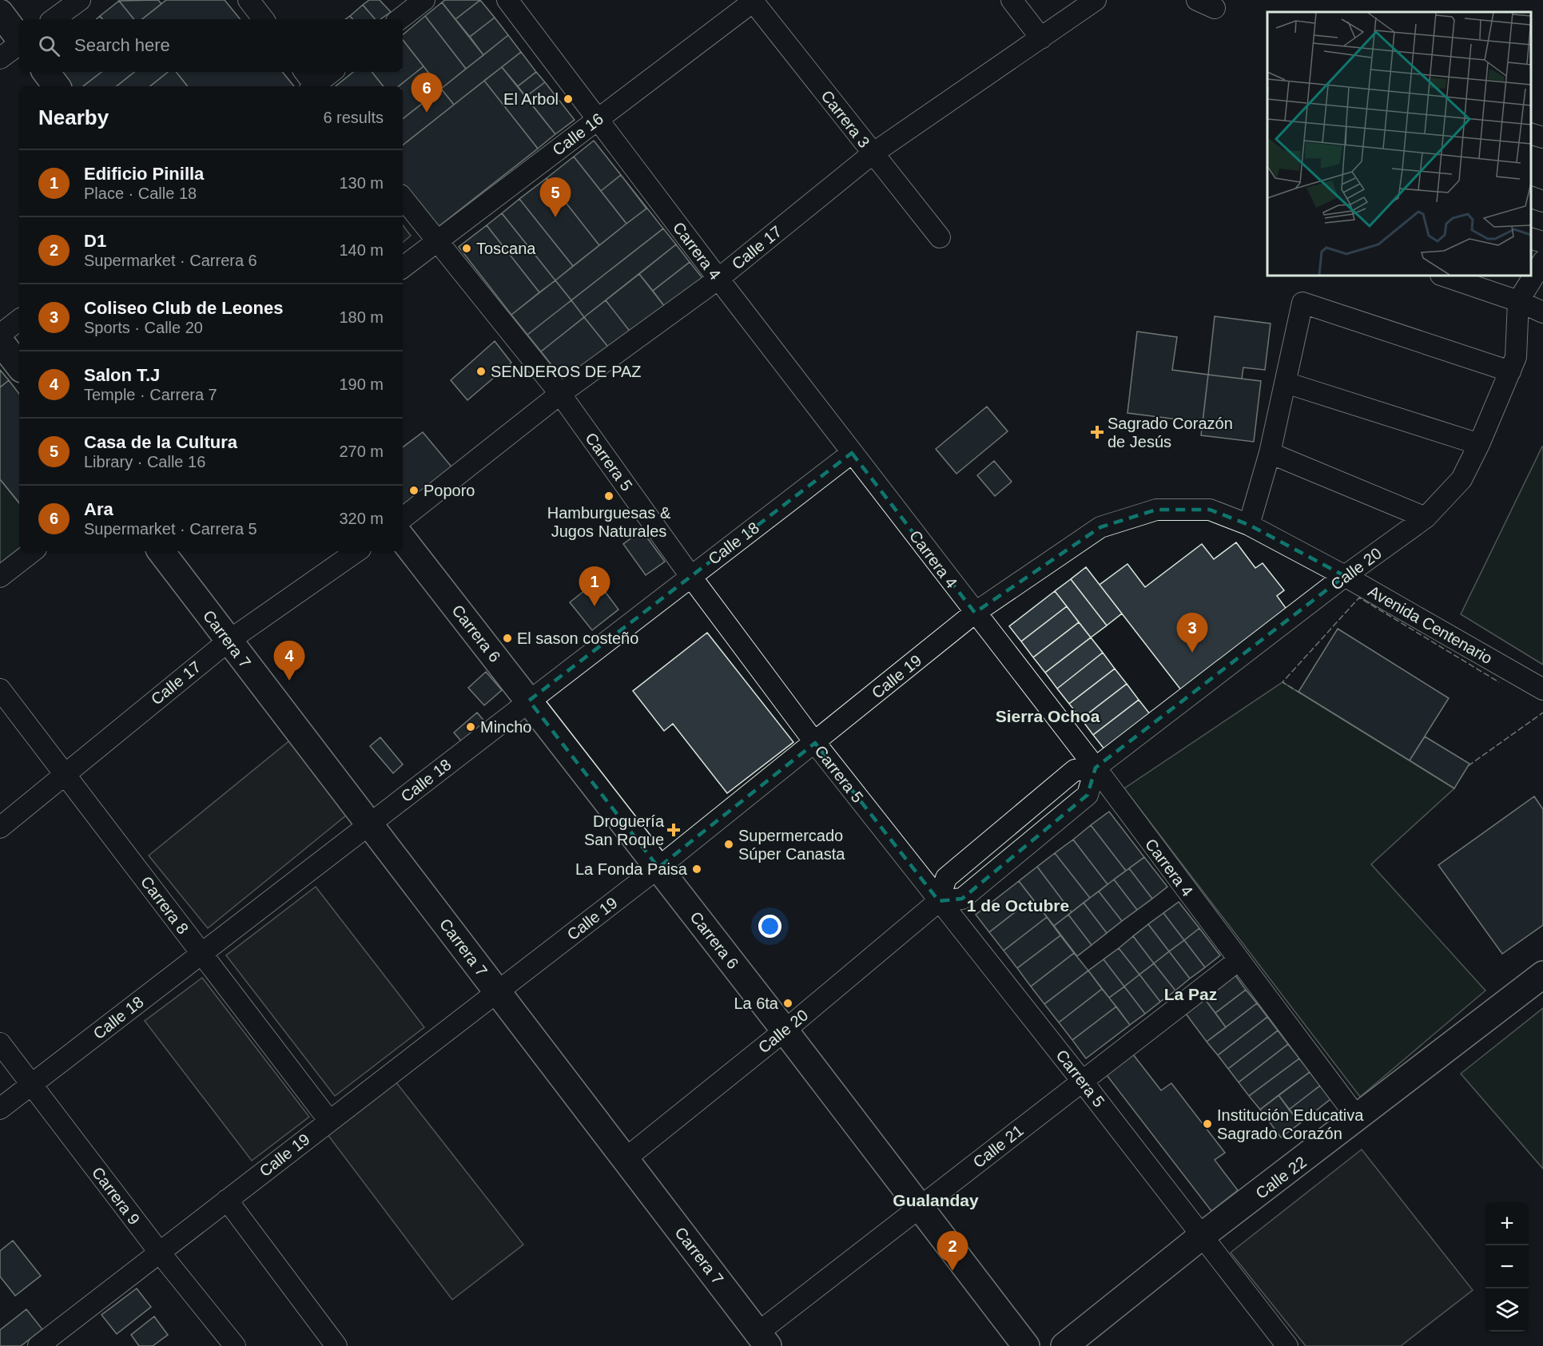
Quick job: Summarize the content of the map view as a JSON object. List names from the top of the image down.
{
  "streets": {
    "main road": ["Carrera 6", "Carrera 7", "Calle 22"],
    "street": [
      "Carrera 3",
      "Calle 16",
      "Calle 17",
      "Carrera 4",
      "Carrera 5",
      "Calle 18",
      "Calle 20",
      "Avenida Centenario",
      "Calle 19",
      "Carrera 8",
      "Calle 21",
      "Carrera 9"
    ]
  },
  "crossings": [
    ["Carrera 3", "Calle 16"],
    ["Carrera 3", "Calle 17"],
    ["Calle 16", "Carrera 4"],
    ["Calle 16", "Carrera 5"],
    ["Calle 17", "Carrera 4"],
    ["Calle 17", "Carrera 5"],
    ["Calle 17", "Carrera 7"],
    ["Calle 17", "Carrera 8"],
    ["Carrera 4", "Calle 18"],
    ["Carrera 4", "Calle 20"],
    ["Carrera 4", "Calle 19"],
    ["Carrera 4", "Calle 21"],
    ["Carrera 4", "Calle 22"],
    ["Carrera 5", "Calle 18"],
    ["Carrera 5", "Calle 20"],
    ["Carrera 5", "Calle 19"],
    ["Carrera 5", "Calle 21"],
    ["Carrera 5", "Calle 22"],
    ["Calle 18", "Carrera 6"],
    ["Calle 18", "Carrera 7"],
    ["Calle 18", "Carrera 8"],
    ["Calle 18", "Carrera 9"],
    ["Calle 20", "Avenida Centenario"],
    ["Calle 20", "Carrera 6"],
    ["Calle 20", "Carrera 7"],
    ["Avenida Centenario", "Calle 19"],
    ["Carrera 6", "Calle 19"],
    ["Carrera 6", "Calle 21"],
    ["Carrera 7", "Calle 19"],
    ["Carrera 7", "Calle 21"],
    ["Calle 19", "Carrera 8"],
    ["Calle 19", "Carrera 9"]
  ],
  "districts": [
    "Sierra Ochoa",
    "1 de Octubre",
    "La Paz",
    "Gualanday"
  ],
  "places": {
    "other": [
      "El Arbol",
      "Toscana",
      "SENDEROS DE PAZ",
      "Poporo",
      "Hamburguesas & Jugos Naturales",
      "El sason costeño",
      "Mincho",
      "Supermercado Súper Canasta",
      "La Fonda Paisa",
      "La 6ta",
      "Institución Educativa Sagrado Corazón"
    ],
    "health": ["Sagrado Corazón de Jesús", "Droguería San Roque"]
  },
  "page": {
    "search": "Search here",
    "pins": [
      "6",
      "5",
      "1",
      "3",
      "4",
      "2"
    ],
    "heading": ["Nearby", "6 results"],
    "list": [
      {
        "mark": "1",
        "name": "Edificio Pinilla",
        "note": "Place · Calle 18",
        "value": "130 m"
      },
      {
        "mark": "2",
        "name": "D1",
        "note": "Supermarket · Carrera 6",
        "value": "140 m"
      },
      {
        "mark": "3",
        "name": "Coliseo Club de Leones",
        "note": "Sports · Calle 20",
        "value": "180 m"
      },
      {
        "mark": "4",
        "name": "Salon T.J",
        "note": "Temple · Carrera 7",
        "value": "190 m"
      },
      {
        "mark": "5",
        "name": "Casa de la Cultura",
        "note": "Library · Calle 16",
        "value": "270 m"
      },
      {
        "mark": "6",
        "name": "Ara",
        "note": "Supermarket · Carrera 5",
        "value": "320 m"
      }
    ],
    "map_buttons": ["+", "−"]
  }
}
